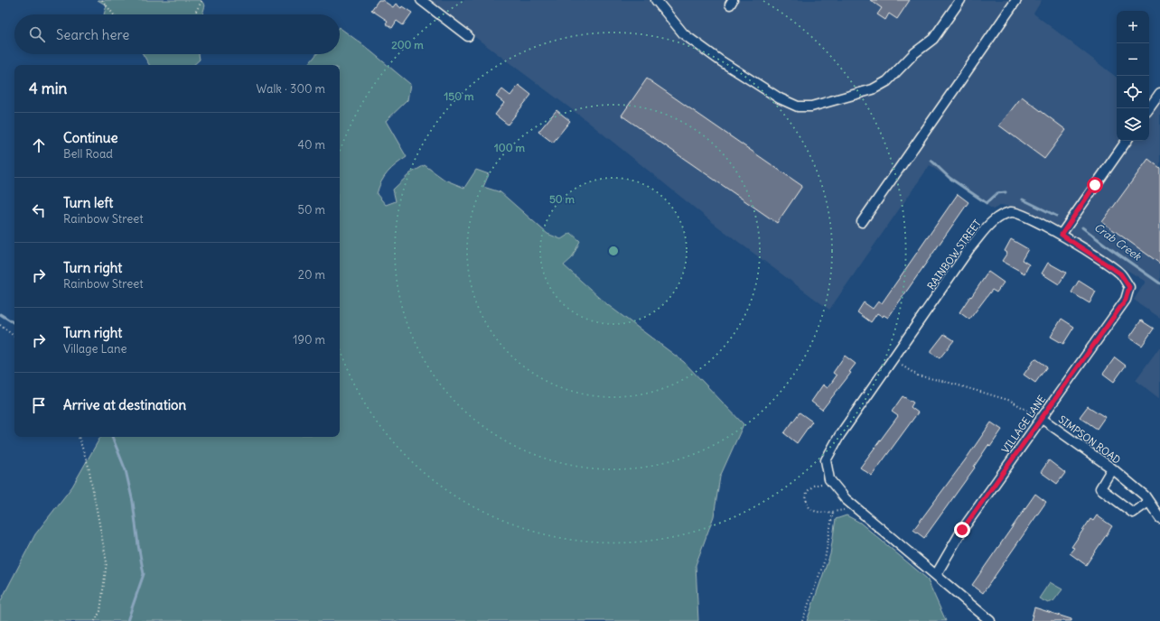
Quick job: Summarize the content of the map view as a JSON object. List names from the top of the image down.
{
  "streets": {
    "street": ["RAINBOW STREET", "VILLAGE LANE", "SIMPSON ROAD"]
  },
  "crossings": [
    ["RAINBOW STREET", "VILLAGE LANE"],
    ["VILLAGE LANE", "SIMPSON ROAD"]
  ],
  "water": ["Crab Creek"],
  "page": {
    "map_buttons": ["+", "−"],
    "search": "Search here",
    "heading": ["4 min", "Walk · 300 m"],
    "list": [
      ["Continue", "Bell Road", "40 m"],
      ["Turn left", "Rainbow Street", "50 m"],
      ["Turn right", "Rainbow Street", "20 m"],
      ["Turn right", "Village Lane", "190 m"],
      "Arrive at destination"
    ]
  },
  "rings": [
    "200 m",
    "150 m",
    "100 m",
    "50 m"
  ]
}
